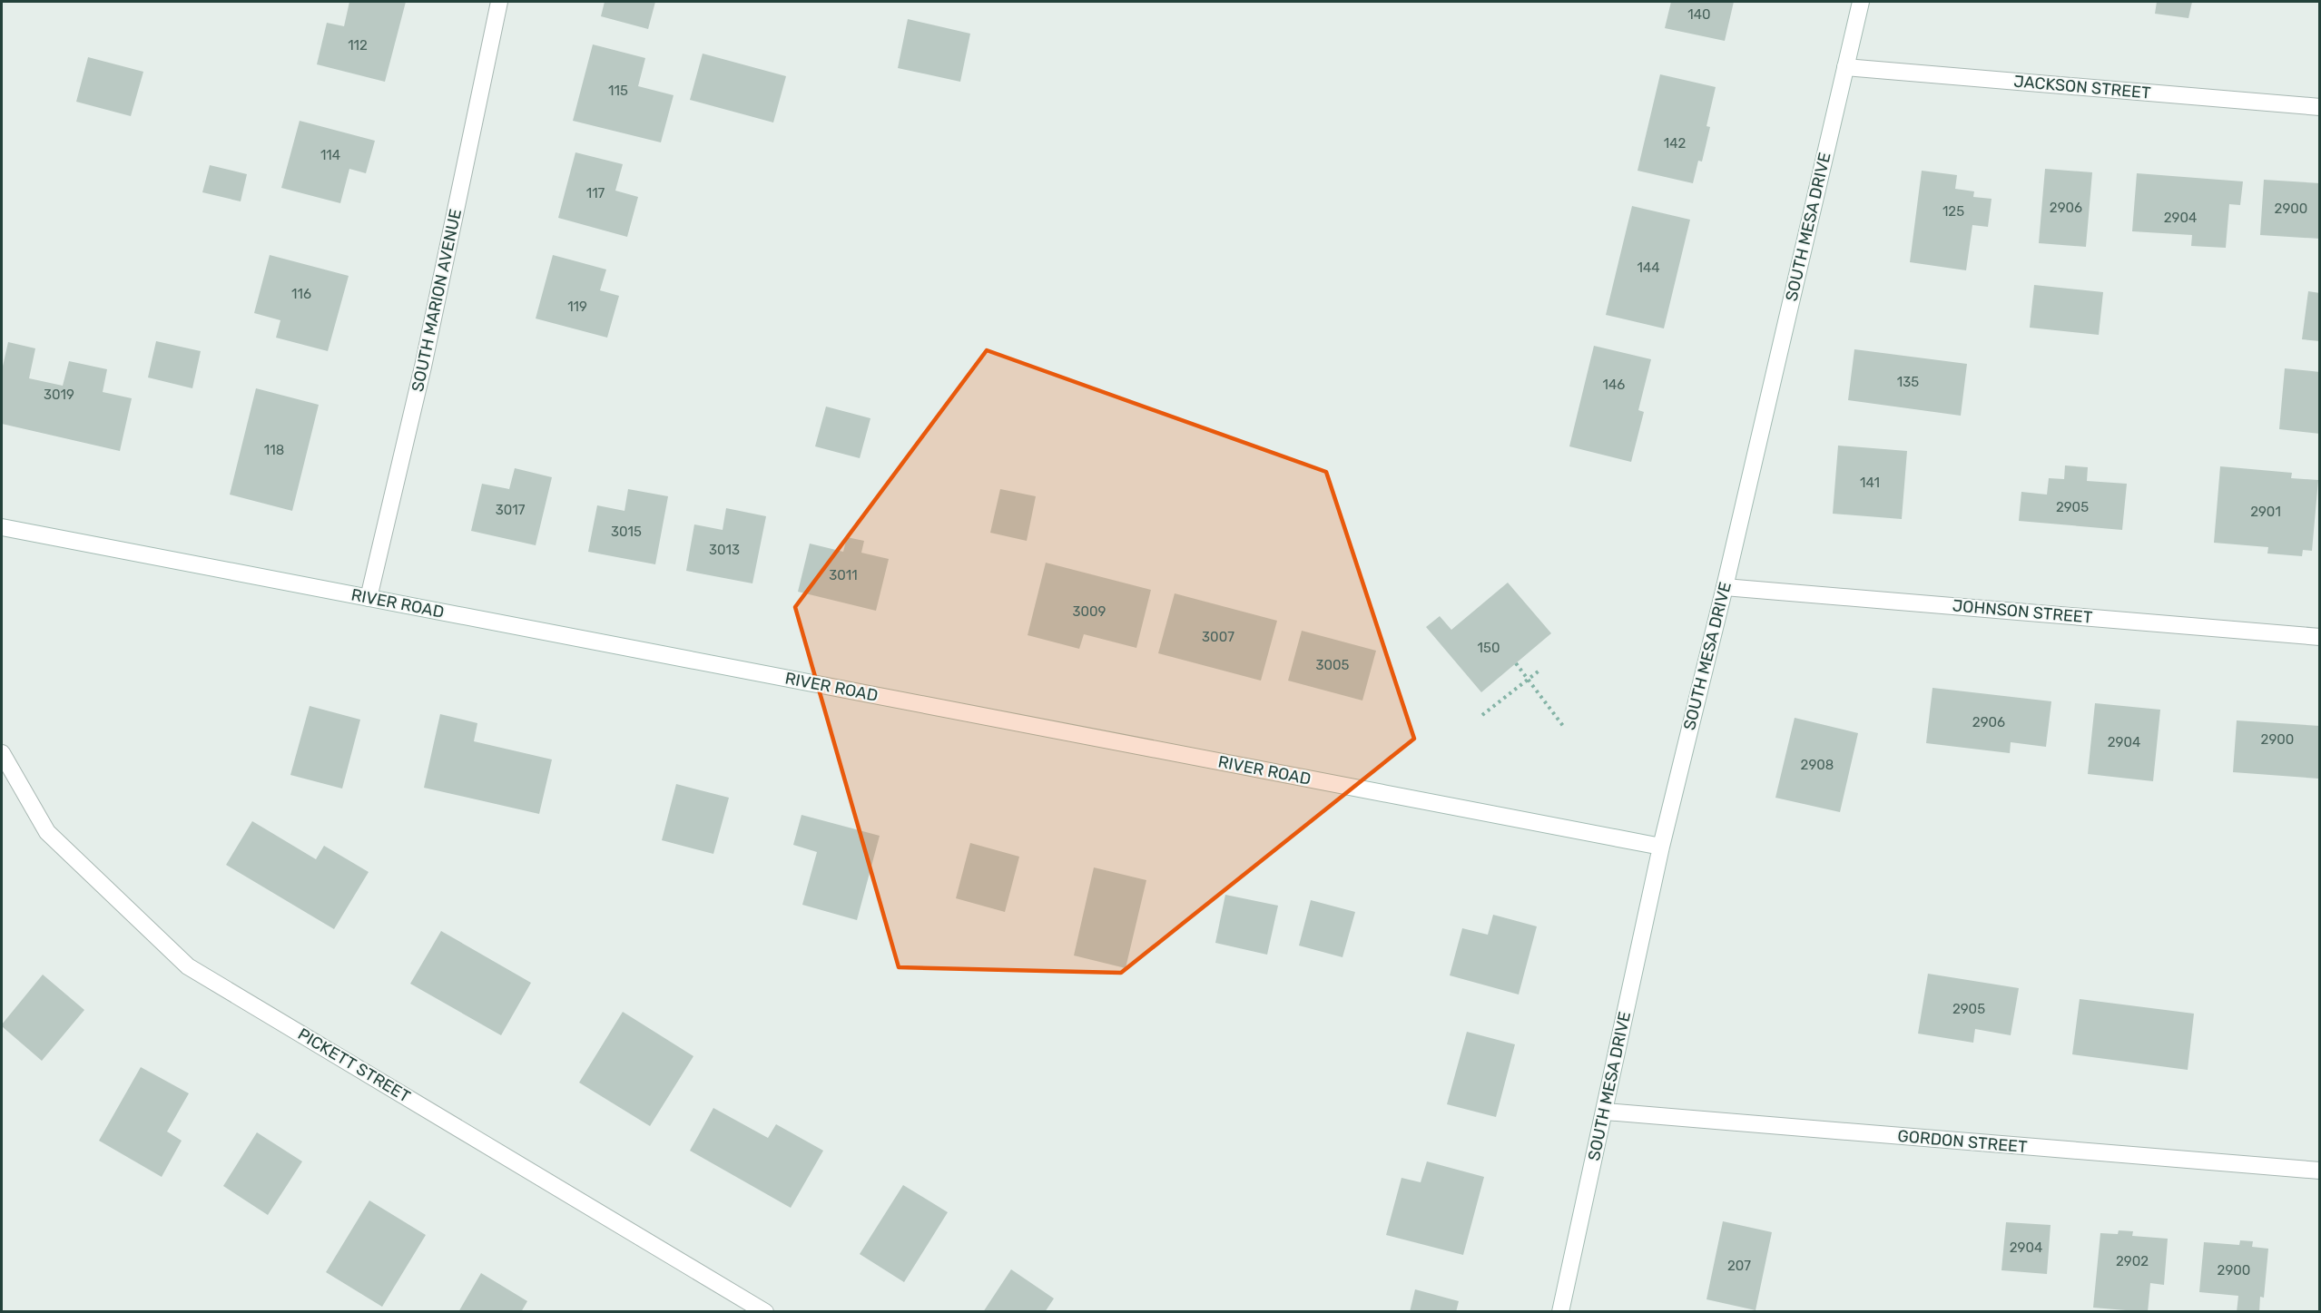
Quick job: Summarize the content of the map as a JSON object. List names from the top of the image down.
{
  "streets": {
    "street": [
      "JACKSON STREET",
      "SOUTH MESA DRIVE",
      "SOUTH MARION AVENUE",
      "RIVER ROAD",
      "JOHNSON STREET",
      "PICKETT STREET",
      "GORDON STREET"
    ]
  },
  "crossings": [
    ["JACKSON STREET", "SOUTH MESA DRIVE"],
    ["SOUTH MESA DRIVE", "RIVER ROAD"],
    ["SOUTH MESA DRIVE", "JOHNSON STREET"],
    ["SOUTH MESA DRIVE", "GORDON STREET"],
    ["SOUTH MARION AVENUE", "RIVER ROAD"]
  ],
  "house_numbers": [
    "140",
    "112",
    "115",
    "142",
    "114",
    "117",
    "2906",
    "2900",
    "125",
    "2904",
    "144",
    "116",
    "119",
    "135",
    "146",
    "3019",
    "118",
    "141",
    "2905",
    "3017",
    "2901",
    "3015",
    "3013",
    "3011",
    "3009",
    "3007",
    "150",
    "3005",
    "2906",
    "2900",
    "2904",
    "2908",
    "2905",
    "2904",
    "2902",
    "207",
    "2900"
  ]
}
